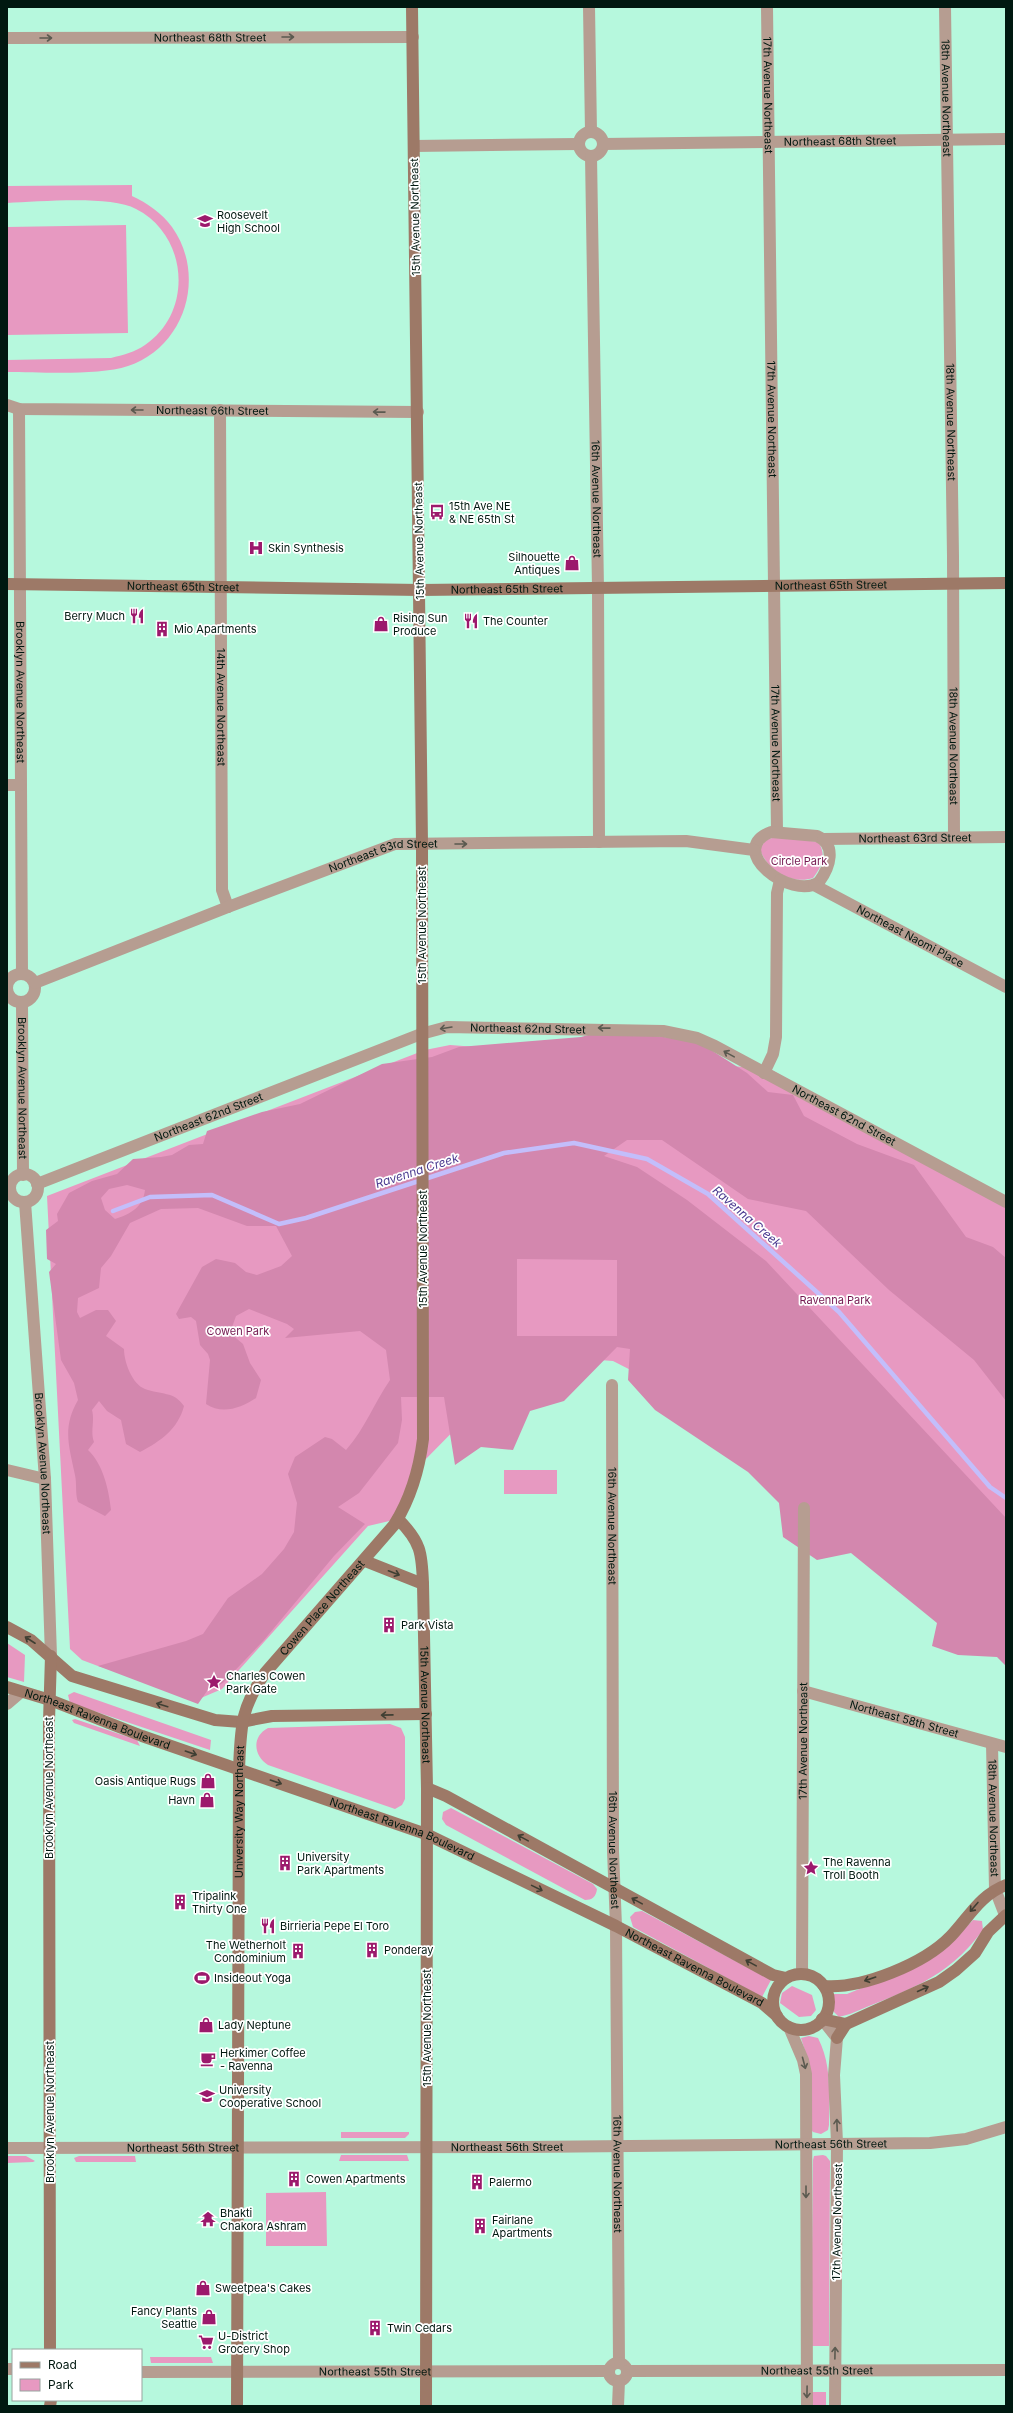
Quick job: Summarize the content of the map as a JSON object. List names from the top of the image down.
{
  "streets": {
    "main road": [
      "15th Avenue Northeast",
      "Northeast 65th Street",
      "Brooklyn Avenue Northeast",
      "Cowen Place Northeast",
      "Northeast Ravenna Boulevard",
      "University Way Northeast"
    ],
    "street": [
      "Northeast 68th Street",
      "17th Avenue Northeast",
      "18th Avenue Northeast",
      "Northeast 66th Street",
      "16th Avenue Northeast",
      "14th Avenue Northeast",
      "Northeast 63rd Street",
      "Northeast Naomi Place",
      "Northeast 62nd Street",
      "Northeast 58th Street",
      "Northeast 56th Street",
      "Northeast 55th Street"
    ]
  },
  "crossings": [
    ["Northeast 68th Street", "17th Avenue Northeast"],
    ["Northeast 68th Street", "18th Avenue Northeast"],
    ["Northeast 68th Street", "15th Avenue Northeast"],
    ["Northeast 68th Street", "16th Avenue Northeast"],
    ["17th Avenue Northeast", "Northeast 65th Street"],
    ["17th Avenue Northeast", "Northeast 63rd Street"],
    ["17th Avenue Northeast", "Northeast Naomi Place"],
    ["17th Avenue Northeast", "Northeast 58th Street"],
    ["17th Avenue Northeast", "Northeast Ravenna Boulevard"],
    ["17th Avenue Northeast", "Northeast 56th Street"],
    ["17th Avenue Northeast", "Northeast 55th Street"],
    ["18th Avenue Northeast", "Northeast 65th Street"],
    ["18th Avenue Northeast", "Northeast 63rd Street"],
    ["18th Avenue Northeast", "Northeast 58th Street"],
    ["15th Avenue Northeast", "Northeast 66th Street"],
    ["15th Avenue Northeast", "Northeast 65th Street"],
    ["15th Avenue Northeast", "Northeast 63rd Street"],
    ["15th Avenue Northeast", "Northeast 62nd Street"],
    ["15th Avenue Northeast", "Cowen Place Northeast"],
    ["15th Avenue Northeast", "Northeast Ravenna Boulevard"],
    ["15th Avenue Northeast", "Northeast 56th Street"],
    ["15th Avenue Northeast", "Northeast 55th Street"],
    ["Northeast 66th Street", "Brooklyn Avenue Northeast"],
    ["Northeast 66th Street", "14th Avenue Northeast"],
    ["16th Avenue Northeast", "Northeast 65th Street"],
    ["16th Avenue Northeast", "Northeast 63rd Street"],
    ["16th Avenue Northeast", "Northeast Ravenna Boulevard"],
    ["16th Avenue Northeast", "Northeast 56th Street"],
    ["16th Avenue Northeast", "Northeast 55th Street"],
    ["Northeast 65th Street", "Brooklyn Avenue Northeast"],
    ["Northeast 65th Street", "14th Avenue Northeast"],
    ["Brooklyn Avenue Northeast", "Northeast 63rd Street"],
    ["Brooklyn Avenue Northeast", "Northeast 62nd Street"],
    ["Brooklyn Avenue Northeast", "Northeast Ravenna Boulevard"],
    ["Brooklyn Avenue Northeast", "Northeast 56th Street"],
    ["14th Avenue Northeast", "Northeast 63rd Street"],
    ["Northeast 63rd Street", "Northeast Naomi Place"],
    ["Cowen Place Northeast", "University Way Northeast"],
    ["Northeast Ravenna Boulevard", "University Way Northeast"],
    ["University Way Northeast", "Northeast 56th Street"],
    ["University Way Northeast", "Northeast 55th Street"]
  ],
  "one_way": ["Northeast 68th Street", "Northeast 66th Street"],
  "water": ["Ravenna Creek"],
  "parks": ["Circle Park", "Ravenna Park", "Cowen Park"],
  "places": {
    "school or university": ["Roosevelt High School", "University Cooperative School"],
    "bus stop": ["15th Ave NE & NE 65th St"],
    "hospital": ["Skin Synthesis"],
    "shop": [
      "Silhouette Antiques",
      "Rising Sun Produce",
      "Oasis Antique Rugs",
      "Havn",
      "Lady Neptune",
      "Sweetpea's Cakes",
      "Fancy Plants Seattle"
    ],
    "restaurant": ["Berry Much", "The Counter", "Birrieria Pepe El Toro"],
    "building": [
      "Mio Apartments",
      "Park Vista",
      "University Park Apartments",
      "Tripalink Thirty One",
      "Ponderay",
      "The Wetherholt Condominium",
      "Cowen Apartments",
      "Palermo",
      "Fairlane Apartments",
      "Twin Cedars"
    ],
    "place": ["Charles Cowen Park Gate", "The Ravenna Troll Booth"],
    "sports": ["Insideout Yoga"],
    "cafe": ["Herkimer Coffee - Ravenna"],
    "temple": ["Bhakti Chakora Ashram"],
    "supermarket": ["U-District Grocery Shop"]
  },
  "legend": ["Road", "Park"]
}
